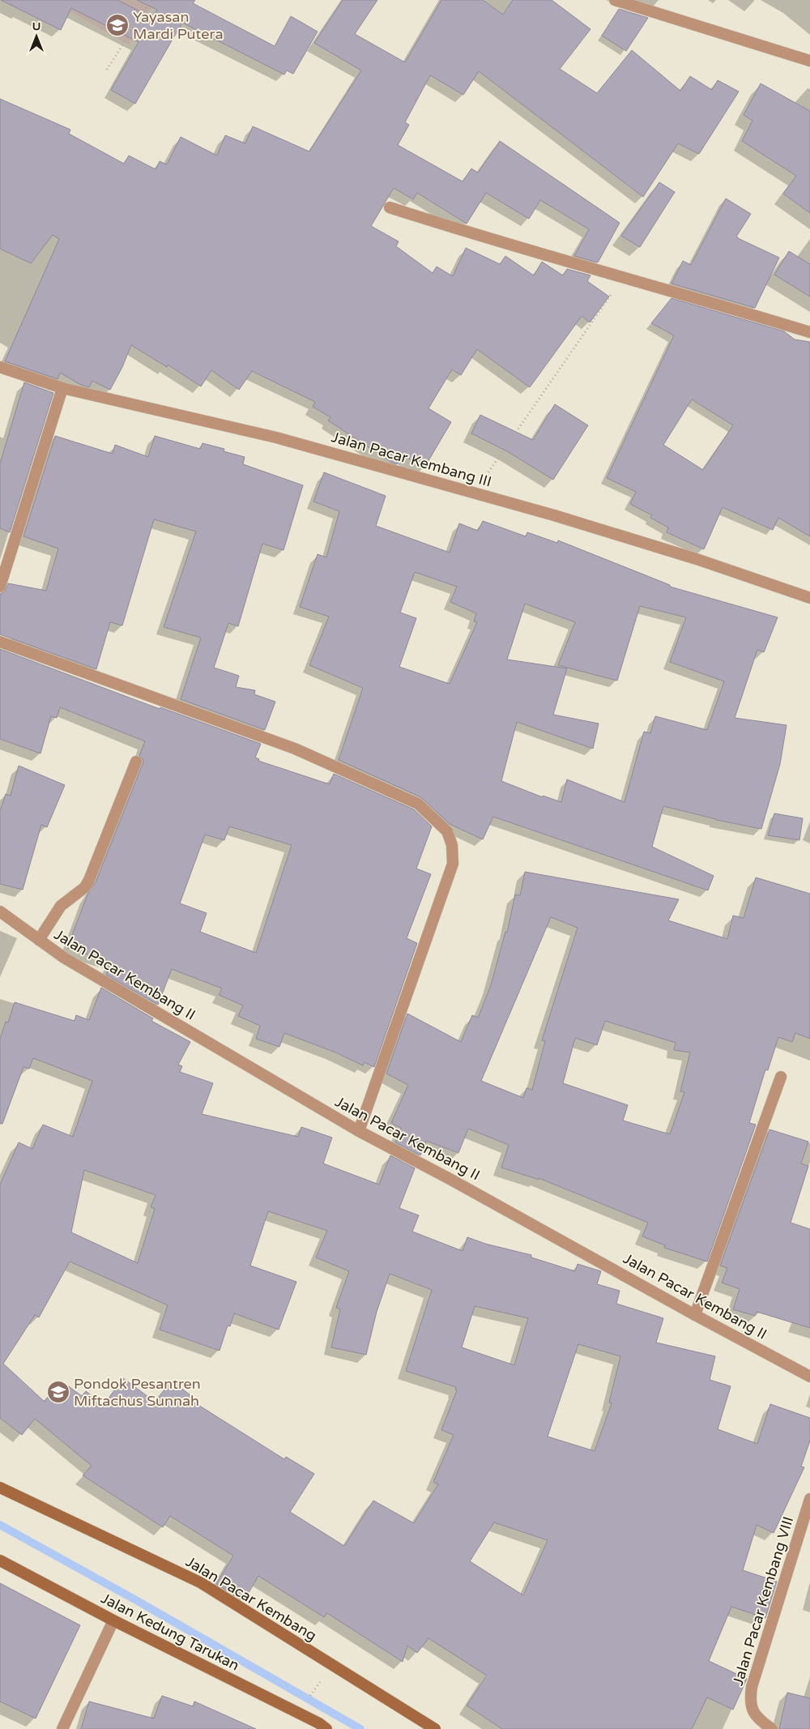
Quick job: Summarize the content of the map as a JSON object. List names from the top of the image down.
{
  "streets": {
    "main road": ["Jalan Pacar Kembang", "Jalan Kedung Tarukan"],
    "street": ["Jalan Pacar Kembang III", "Jalan Pacar Kembang II", "Jalan Pacar Kembang VIII"]
  },
  "places": {
    "school or university": ["Yayasan Mardi Putera", "Pondok Pesantren Miftachus Sunnah"]
  },
  "north": "top"
}
